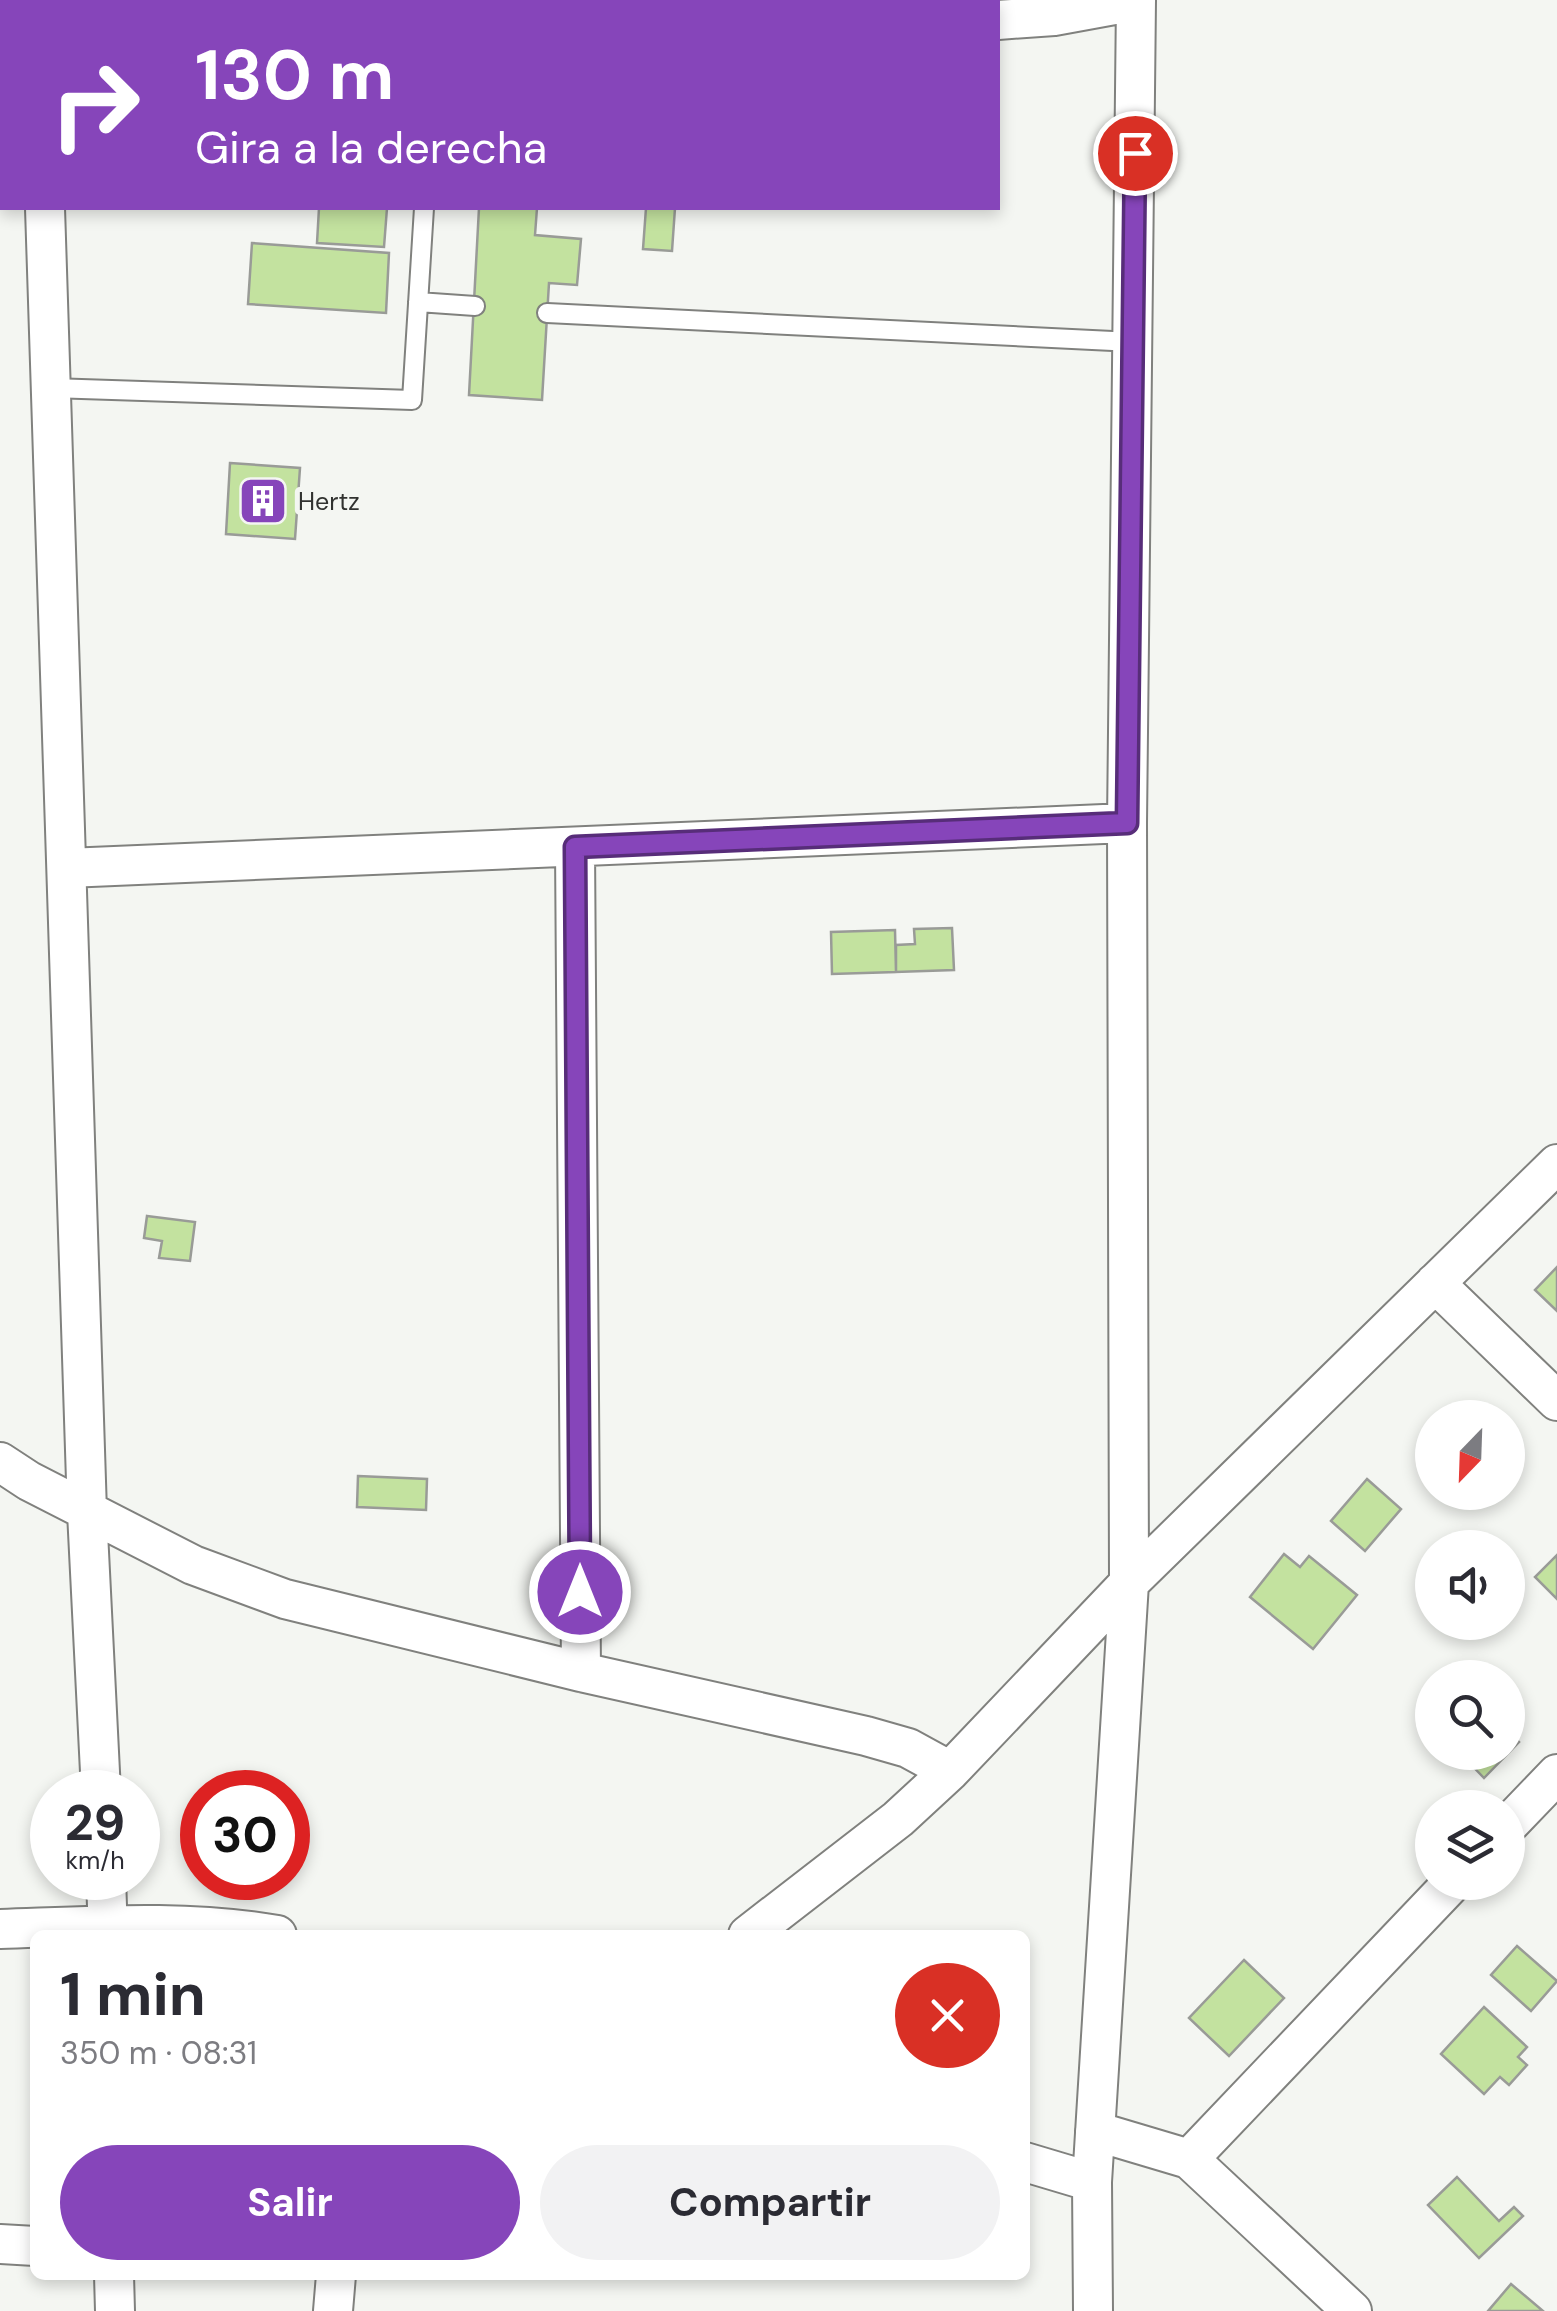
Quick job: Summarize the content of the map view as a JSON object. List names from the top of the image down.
{
  "places": {
    "building": ["Hertz"]
  },
  "north": "bottom left",
  "page": {
    "turn": ["130 m", "Gira a la derecha"],
    "speed": "29 km/h",
    "limit": "30",
    "heading": ["1 min", "350 m · 08:31"],
    "buttons": ["Salir", "Compartir"]
  }
}
